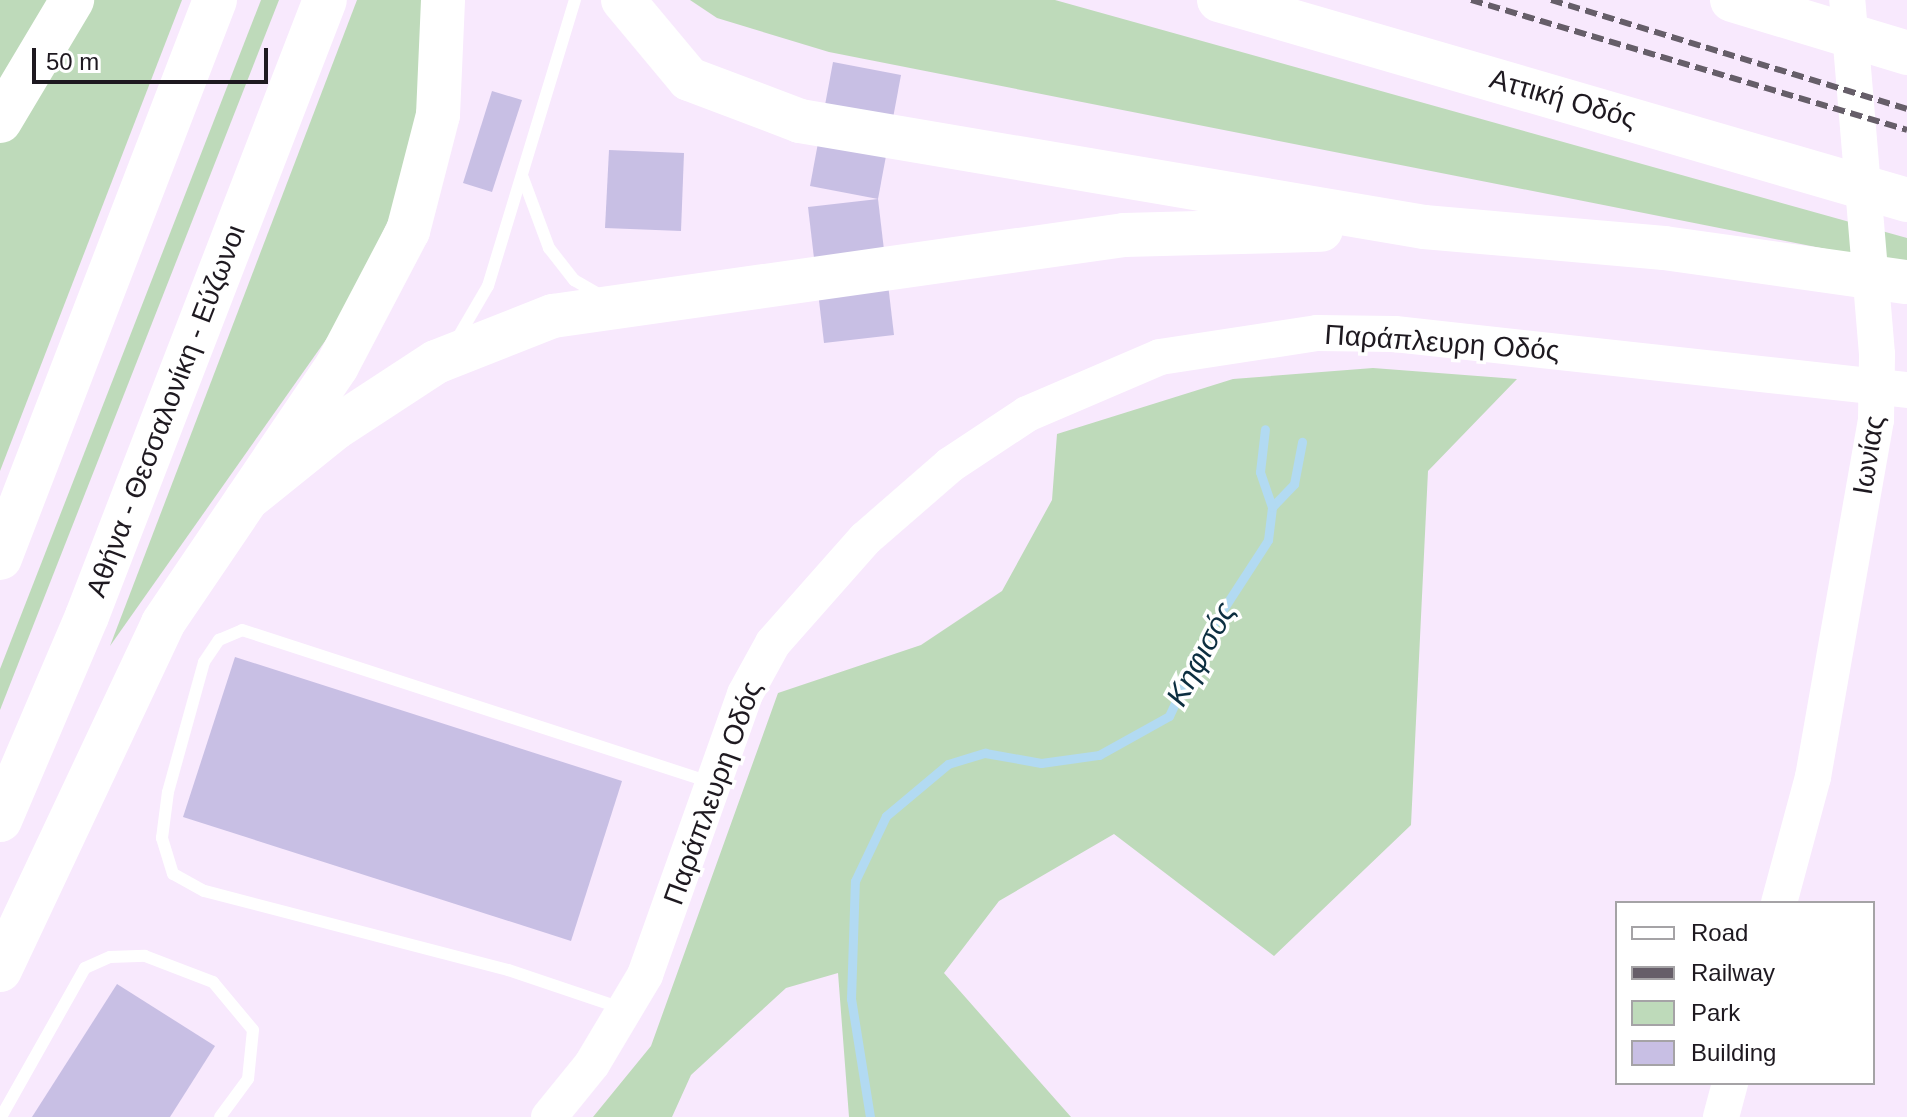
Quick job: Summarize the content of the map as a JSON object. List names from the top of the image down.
{
  "streets": {
    "highway": ["Αττική Οδός", "Αθήνα - Θεσσαλονίκη - Εύζωνοι"],
    "street": ["Παράπλευρη Οδός", "Ιωνίας"]
  },
  "crossings": [
    ["Παράπλευρη Οδός", "Ιωνίας"]
  ],
  "water": ["Κηφισός"],
  "legend": [
    "Road",
    "Railway",
    "Park",
    "Building"
  ],
  "scale_bar": "50 m"
}
